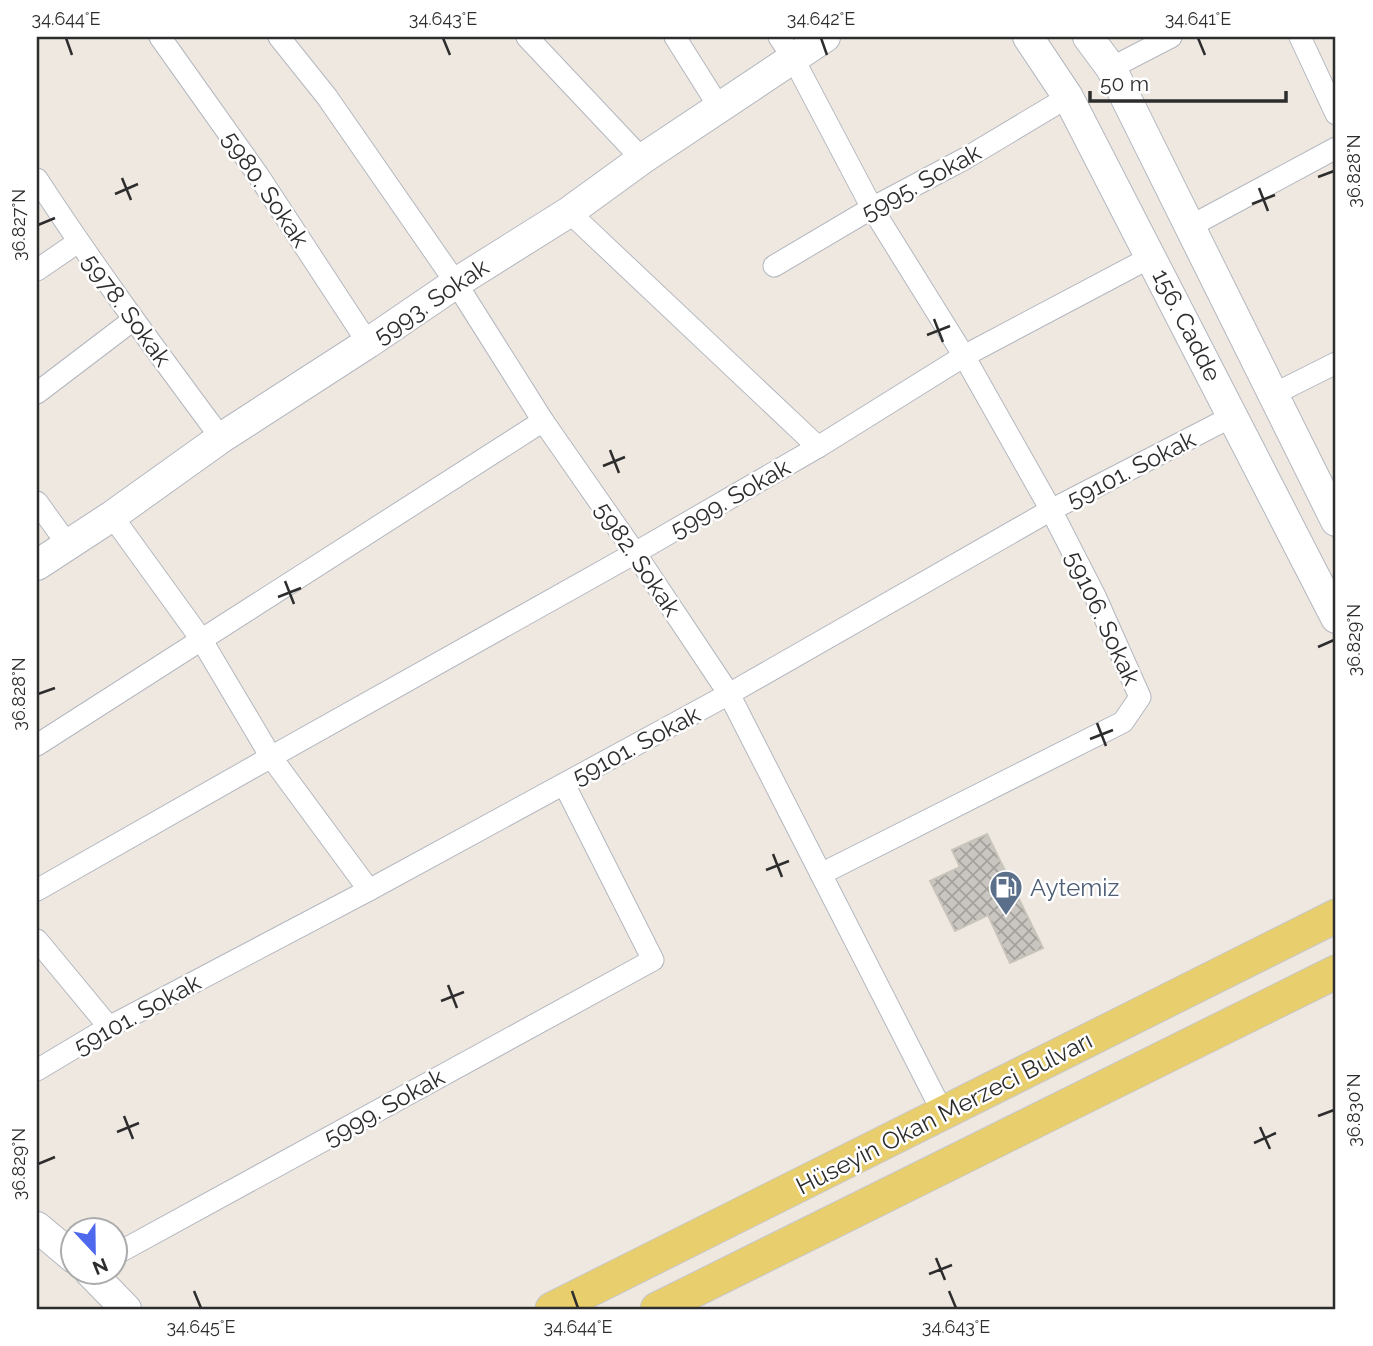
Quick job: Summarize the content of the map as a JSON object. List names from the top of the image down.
{
  "streets": {
    "main road": ["Hüseyin Okan Merzeci Bulvarı"],
    "street": [
      "5995. Sokak",
      "5980. Sokak",
      "5993. Sokak",
      "5978. Sokak",
      "156. Cadde",
      "59101. Sokak",
      "5999. Sokak",
      "5982. Sokak",
      "59106. Sokak"
    ]
  },
  "crossings": [
    ["5995. Sokak", "156. Cadde"],
    ["5995. Sokak", "59106. Sokak"],
    ["5980. Sokak", "5993. Sokak"],
    ["5993. Sokak", "5978. Sokak"],
    ["5993. Sokak", "5982. Sokak"],
    ["5993. Sokak", "59106. Sokak"],
    ["156. Cadde", "59101. Sokak"],
    ["156. Cadde", "5999. Sokak"],
    ["59101. Sokak", "5999. Sokak"],
    ["59101. Sokak", "5982. Sokak"],
    ["59101. Sokak", "59106. Sokak"],
    ["5999. Sokak", "5982. Sokak"],
    ["5999. Sokak", "59106. Sokak"],
    ["5982. Sokak", "59106. Sokak"],
    ["5982. Sokak", "Hüseyin Okan Merzeci Bulvarı"]
  ],
  "places": {
    "fuel station": ["Aytemiz"]
  },
  "scale_bar": "50 m",
  "north": "bottom",
  "coordinates": [
    "34.644°E",
    "34.643°E",
    "34.642°E",
    "34.641°E",
    "36.828°N",
    "36.827°N",
    "36.829°N",
    "36.830°N",
    "34.645°E"
  ]
}
